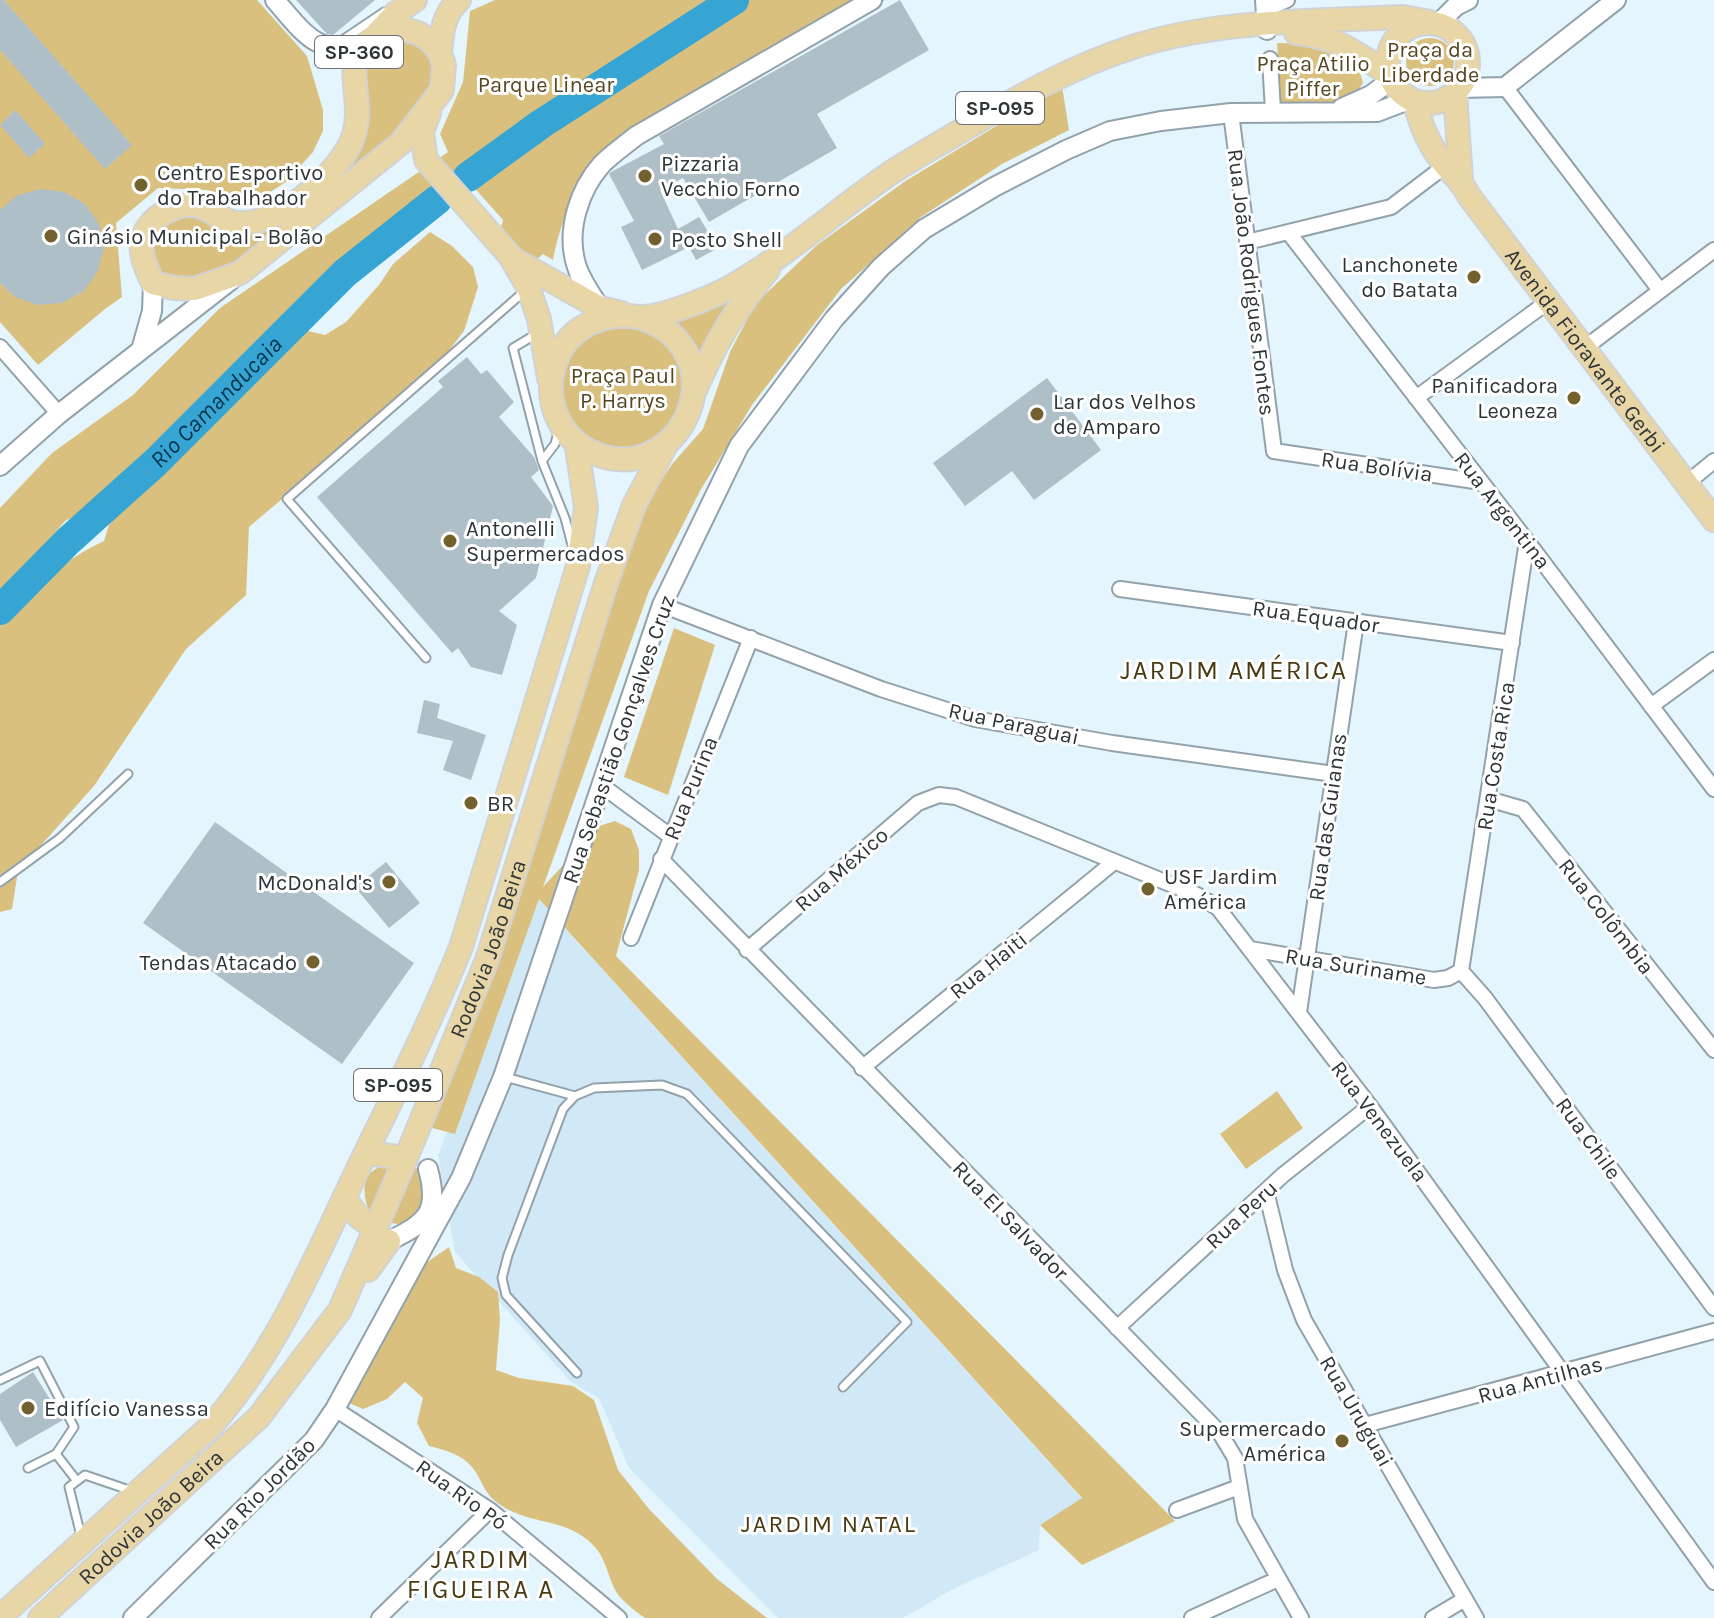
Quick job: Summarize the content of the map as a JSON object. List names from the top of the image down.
{
  "streets": {
    "main road": [
      "SP-360",
      "SP-095",
      "Avenida Fioravante Gerbi",
      "Rodovia João Beira"
    ],
    "street": [
      "Rua João Rodrigues Fontes",
      "Rua Bolívia",
      "Rua Argentina",
      "Rua Equador",
      "Rua Paraguai",
      "Rua Sebastião Gonçalves Cruz",
      "Rua Costa Rica",
      "Rua Purina",
      "Rua das Guianas",
      "Rua México",
      "Rua Colômbia",
      "Rua Haiti",
      "Rua Suriname",
      "Rua Venezuela",
      "Rua Chile",
      "Rua Peru",
      "Rua El Salvador",
      "Rua Antilhas",
      "Rua Uruguai",
      "Rua Rio Jordão",
      "Rua Rio Pó"
    ]
  },
  "crossings": [
    ["SP-095", "Avenida Fioravante Gerbi"],
    ["SP-095", "Rua Sebastião Gonçalves Cruz"],
    ["SP-095", "Rodovia João Beira"],
    ["Rua João Rodrigues Fontes", "Rua Bolívia"],
    ["Rua João Rodrigues Fontes", "Rua Sebastião Gonçalves Cruz"],
    ["Avenida Fioravante Gerbi", "Rua Sebastião Gonçalves Cruz"],
    ["Rua Bolívia", "Rua Argentina"],
    ["Rua Argentina", "Rua Costa Rica"],
    ["Rua Equador", "Rua Costa Rica"],
    ["Rua Equador", "Rua das Guianas"],
    ["Rua Paraguai", "Rua Sebastião Gonçalves Cruz"],
    ["Rua Paraguai", "Rua Purina"],
    ["Rua Paraguai", "Rua das Guianas"],
    ["Rua Sebastião Gonçalves Cruz", "Rua Rio Jordão"],
    ["Rua Costa Rica", "Rua Colômbia"],
    ["Rua Costa Rica", "Rua Suriname"],
    ["Rua Costa Rica", "Rua Chile"],
    ["Rua Purina", "Rua El Salvador"],
    ["Rua das Guianas", "Rua Suriname"],
    ["Rua das Guianas", "Rua Venezuela"],
    ["Rua México", "Rua Venezuela"],
    ["Rua México", "Rua El Salvador"],
    ["Rua Haiti", "Rua Venezuela"],
    ["Rua Haiti", "Rua El Salvador"],
    ["Rua Suriname", "Rua Venezuela"],
    ["Rua Suriname", "Rua Chile"],
    ["Rua Venezuela", "Rua Peru"],
    ["Rua Venezuela", "Rua Antilhas"],
    ["Rua Peru", "Rua El Salvador"],
    ["Rua Peru", "Rua Uruguai"],
    ["Rua Antilhas", "Rua Uruguai"],
    ["Rua Rio Jordão", "Rua Rio Pó"]
  ],
  "districts": ["JARDIM AMÉRICA", "JARDIM NATAL", "JARDIM FIGUEIRA A"],
  "water": ["Rio Camanducaia"],
  "parks": [
    "Praça da Liberdade",
    "Praça Atilio Piffer",
    "Parque Linear",
    "Praça Paul P. Harrys"
  ],
  "places": [
    "Pizzaria Vecchio Forno",
    "Centro Esportivo do Trabalhador",
    "Ginásio Municipal - Bolão",
    "Posto Shell",
    "Lanchonete do Batata",
    "Panificadora Leoneza",
    "Lar dos Velhos de Amparo",
    "Antonelli Supermercados",
    "BR",
    "McDonald's",
    "USF Jardim América",
    "Tendas Atacado",
    "Edifício Vanessa",
    "Supermercado América"
  ]
}
